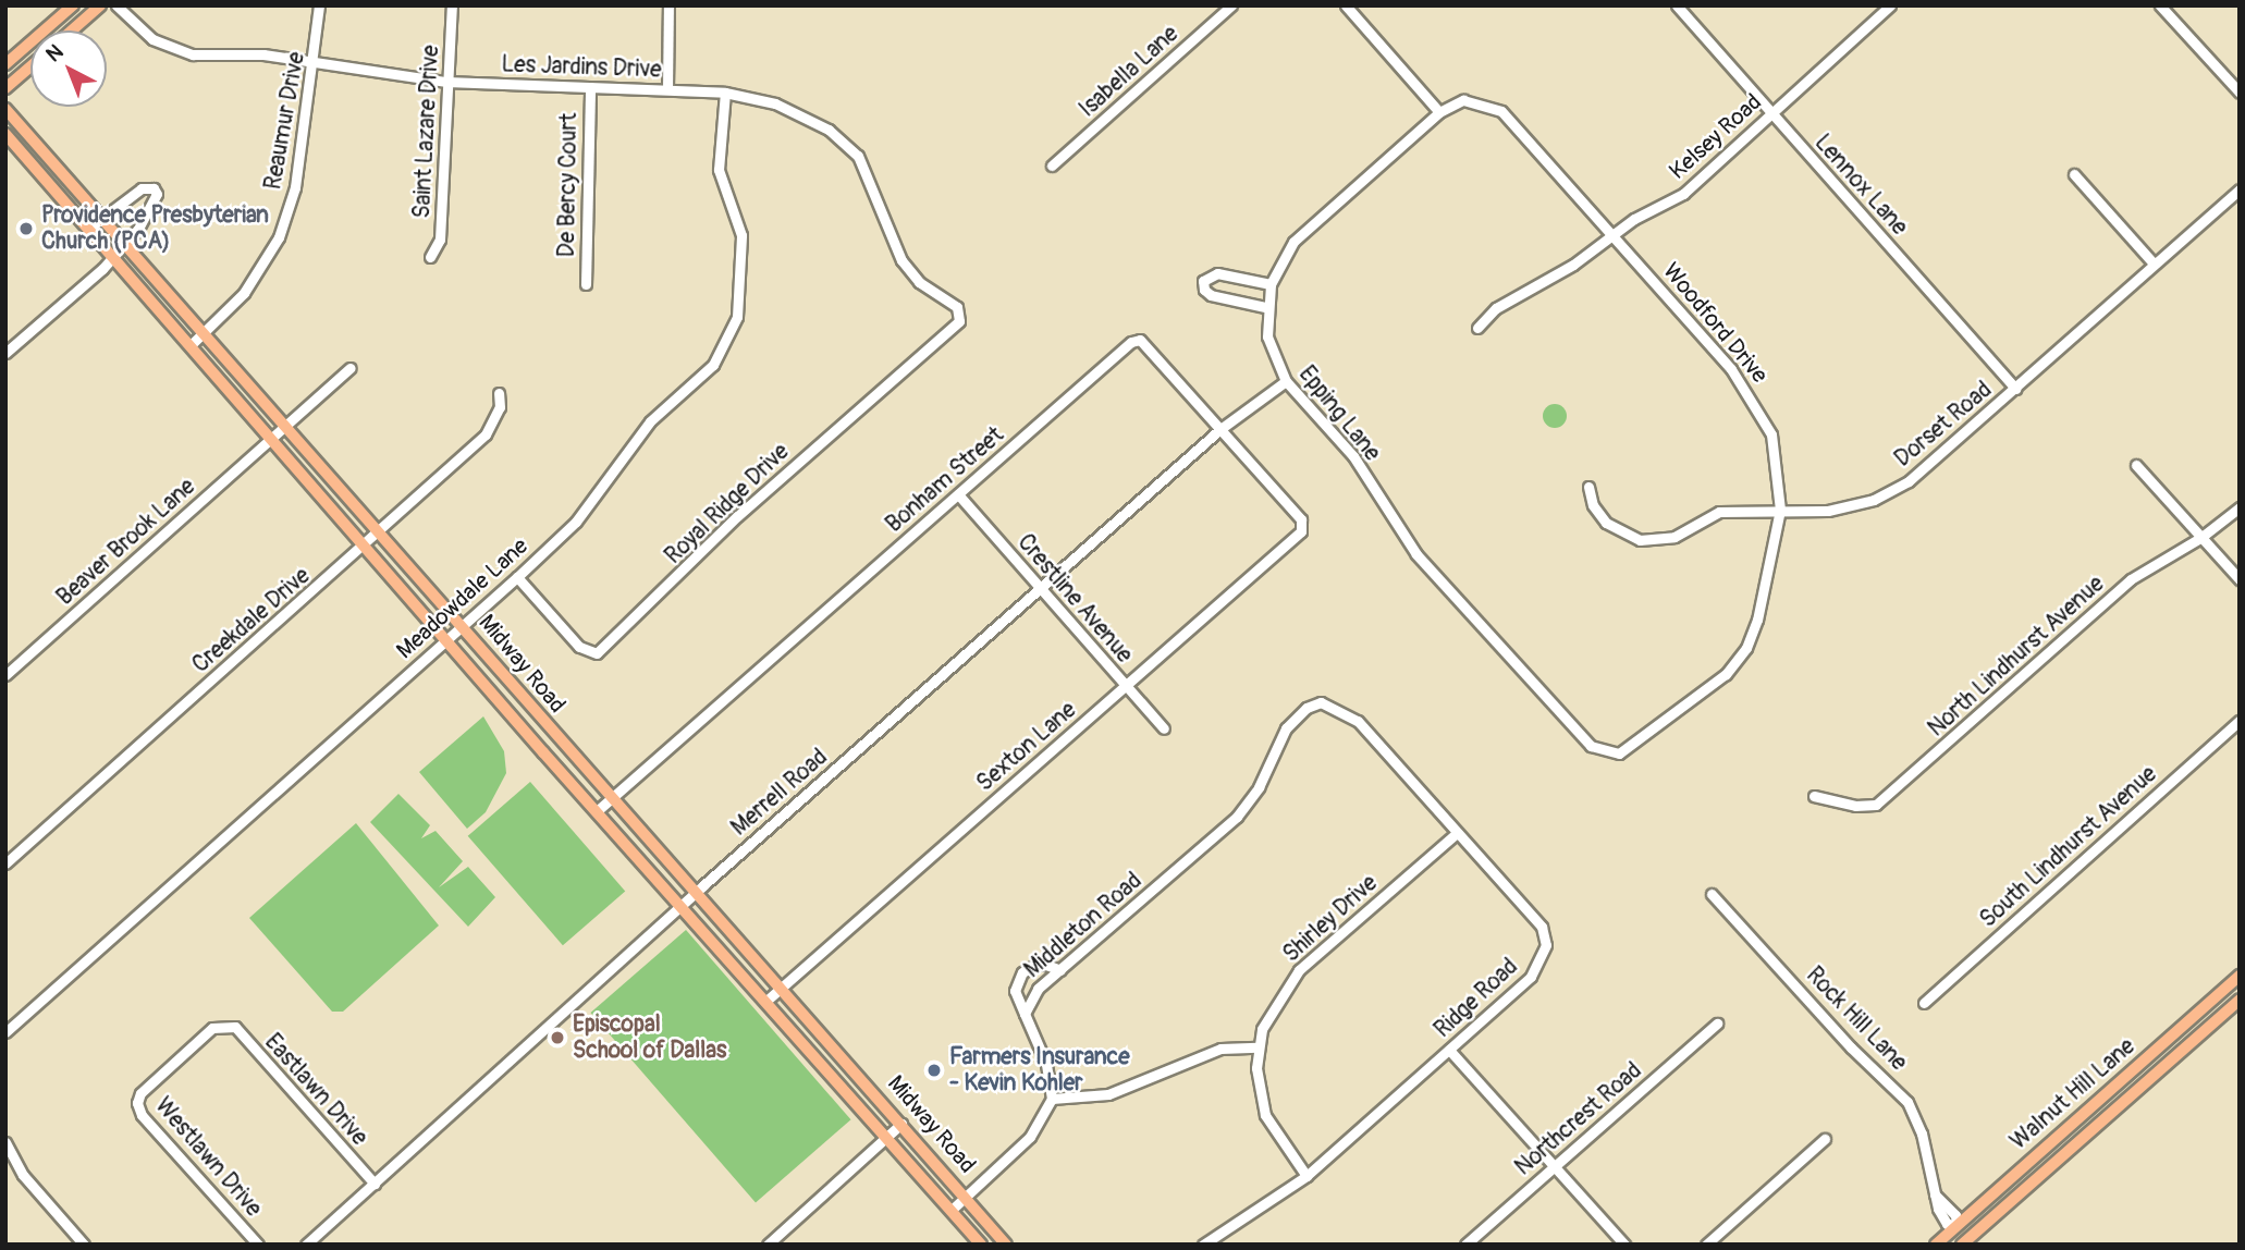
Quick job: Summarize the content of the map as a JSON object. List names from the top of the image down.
{
  "streets": {
    "main road": ["Midway Road", "Walnut Hill Lane"],
    "street": [
      "Les Jardins Drive",
      "Isabella Lane",
      "Reaumur Drive",
      "Saint Lazare Drive",
      "Kelsey Road",
      "De Bercy Court",
      "Lennox Lane",
      "Woodford Drive",
      "Epping Lane",
      "Dorset Road",
      "Bonham Street",
      "Royal Ridge Drive",
      "Beaver Brook Lane",
      "Meadowdale Lane",
      "Crestline Avenue",
      "Creekdale Drive",
      "North Lindhurst Avenue",
      "Sexton Lane",
      "Merrell Road",
      "South Lindhurst Avenue",
      "Shirley Drive",
      "Middleton Road",
      "Ridge Road",
      "Rock Hill Lane",
      "Eastlawn Drive",
      "Northcrest Road",
      "Westlawn Drive"
    ]
  },
  "crossings": [
    ["Les Jardins Drive", "Reaumur Drive"],
    ["Les Jardins Drive", "Saint Lazare Drive"],
    ["Les Jardins Drive", "De Bercy Court"],
    ["Les Jardins Drive", "Royal Ridge Drive"],
    ["Les Jardins Drive", "Meadowdale Lane"],
    ["Reaumur Drive", "Midway Road"],
    ["Kelsey Road", "Lennox Lane"],
    ["Kelsey Road", "Woodford Drive"],
    ["Lennox Lane", "Dorset Road"],
    ["Woodford Drive", "Epping Lane"],
    ["Woodford Drive", "Dorset Road"],
    ["Epping Lane", "Merrell Road"],
    ["Bonham Street", "Crestline Avenue"],
    ["Bonham Street", "Midway Road"],
    ["Bonham Street", "Sexton Lane"],
    ["Bonham Street", "Merrell Road"],
    ["Royal Ridge Drive", "Meadowdale Lane"],
    ["Beaver Brook Lane", "Midway Road"],
    ["Meadowdale Lane", "Midway Road"],
    ["Crestline Avenue", "Sexton Lane"],
    ["Crestline Avenue", "Merrell Road"],
    ["Creekdale Drive", "Midway Road"],
    ["Midway Road", "Sexton Lane"],
    ["Midway Road", "Merrell Road"],
    ["Merrell Road", "Eastlawn Drive"],
    ["Shirley Drive", "Ridge Road"],
    ["Middleton Road", "Ridge Road"],
    ["Rock Hill Lane", "Walnut Hill Lane"],
    ["Eastlawn Drive", "Westlawn Drive"]
  ],
  "places": ["Providence Presbyterian Church (PCA)", "Episcopal School of Dallas", "Farmers Insurance - Kevin Kohler"],
  "north": "top left"
}
